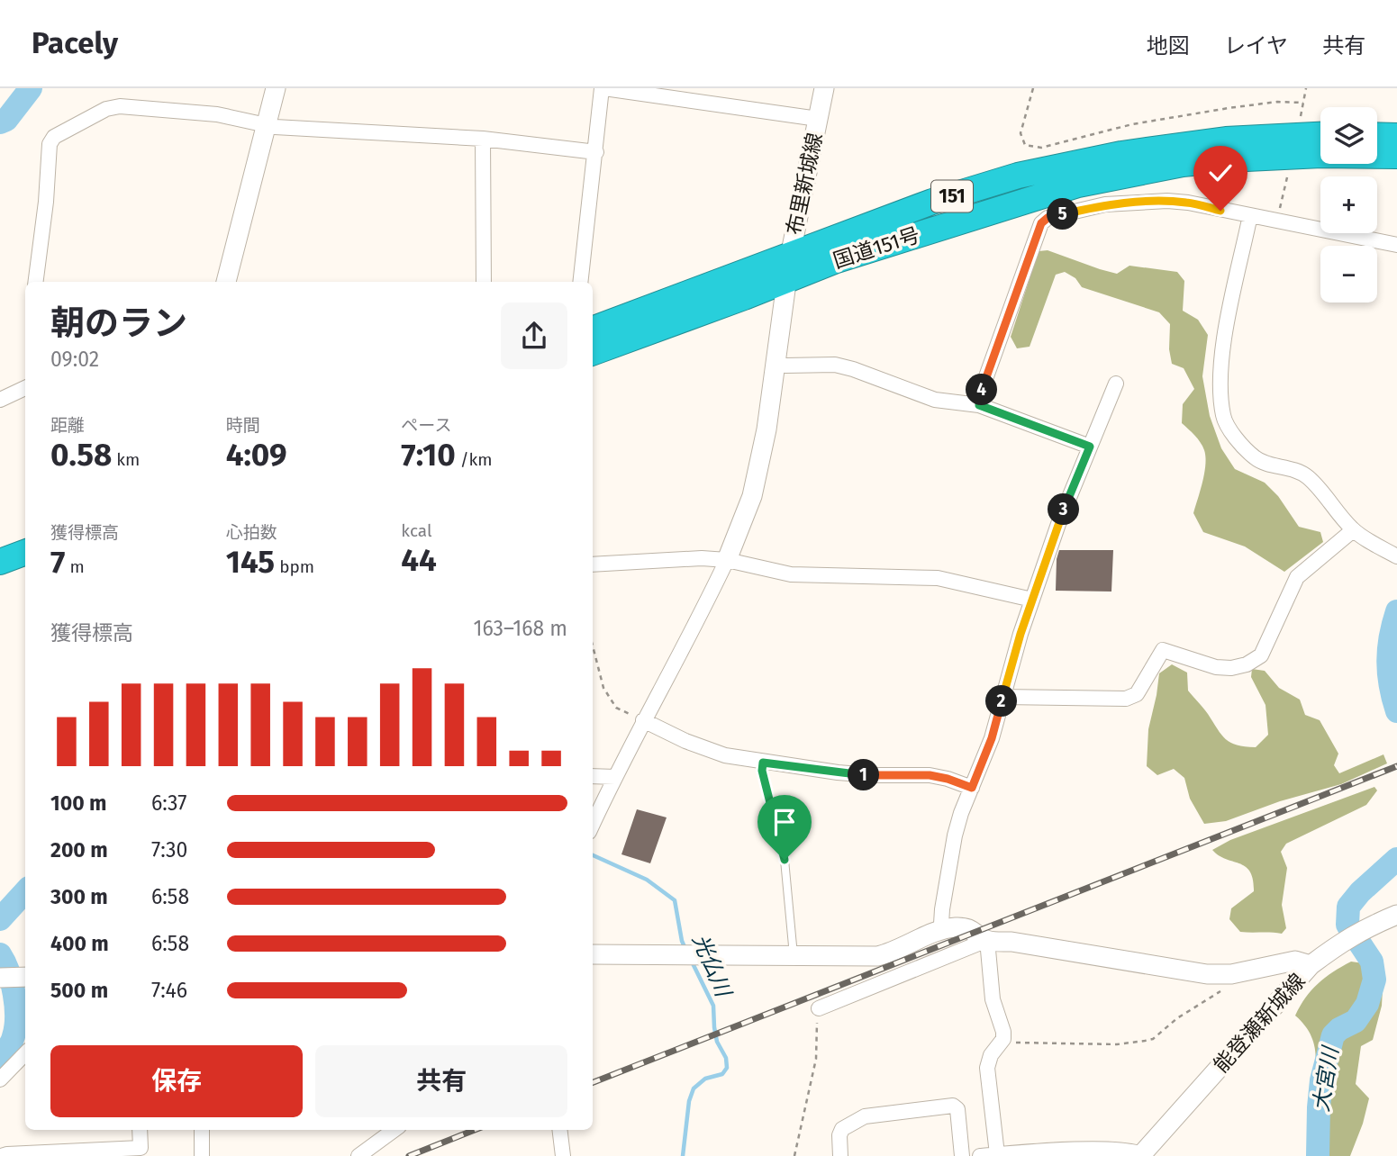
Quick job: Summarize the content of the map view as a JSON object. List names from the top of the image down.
{
  "streets": {
    "highway": ["151", "国道151号"],
    "street": ["布里新城線", "能登瀬新城線"]
  },
  "crossings": [
    ["布里新城線", "国道151号"]
  ],
  "water": ["光仏川", "大宮川"],
  "page": {
    "header": "Pacely",
    "nav": ["地図", "レイヤ", "共有"],
    "map_buttons": ["+", "−"],
    "pins": [
      "5",
      "4",
      "3",
      "2",
      "1"
    ],
    "heading": ["朝のラン", "09:02"],
    "stats": [
      ["距離", "0.58 km"],
      ["時間", "4:09"],
      ["ペース", "7:10 /km"],
      ["獲得標高", "7 m"],
      ["心拍数", "145 bpm"],
      ["kcal", "44"]
    ],
    "chart": ["獲得標高", "163–168 m"],
    "list": [
      {
        "name": "100 m",
        "note": "6:37"
      },
      {
        "name": "200 m",
        "note": "7:30"
      },
      {
        "name": "300 m",
        "note": "6:58"
      },
      {
        "name": "400 m",
        "note": "6:58"
      },
      {
        "name": "500 m",
        "note": "7:46"
      }
    ],
    "buttons": ["保存", "共有"]
  }
}
